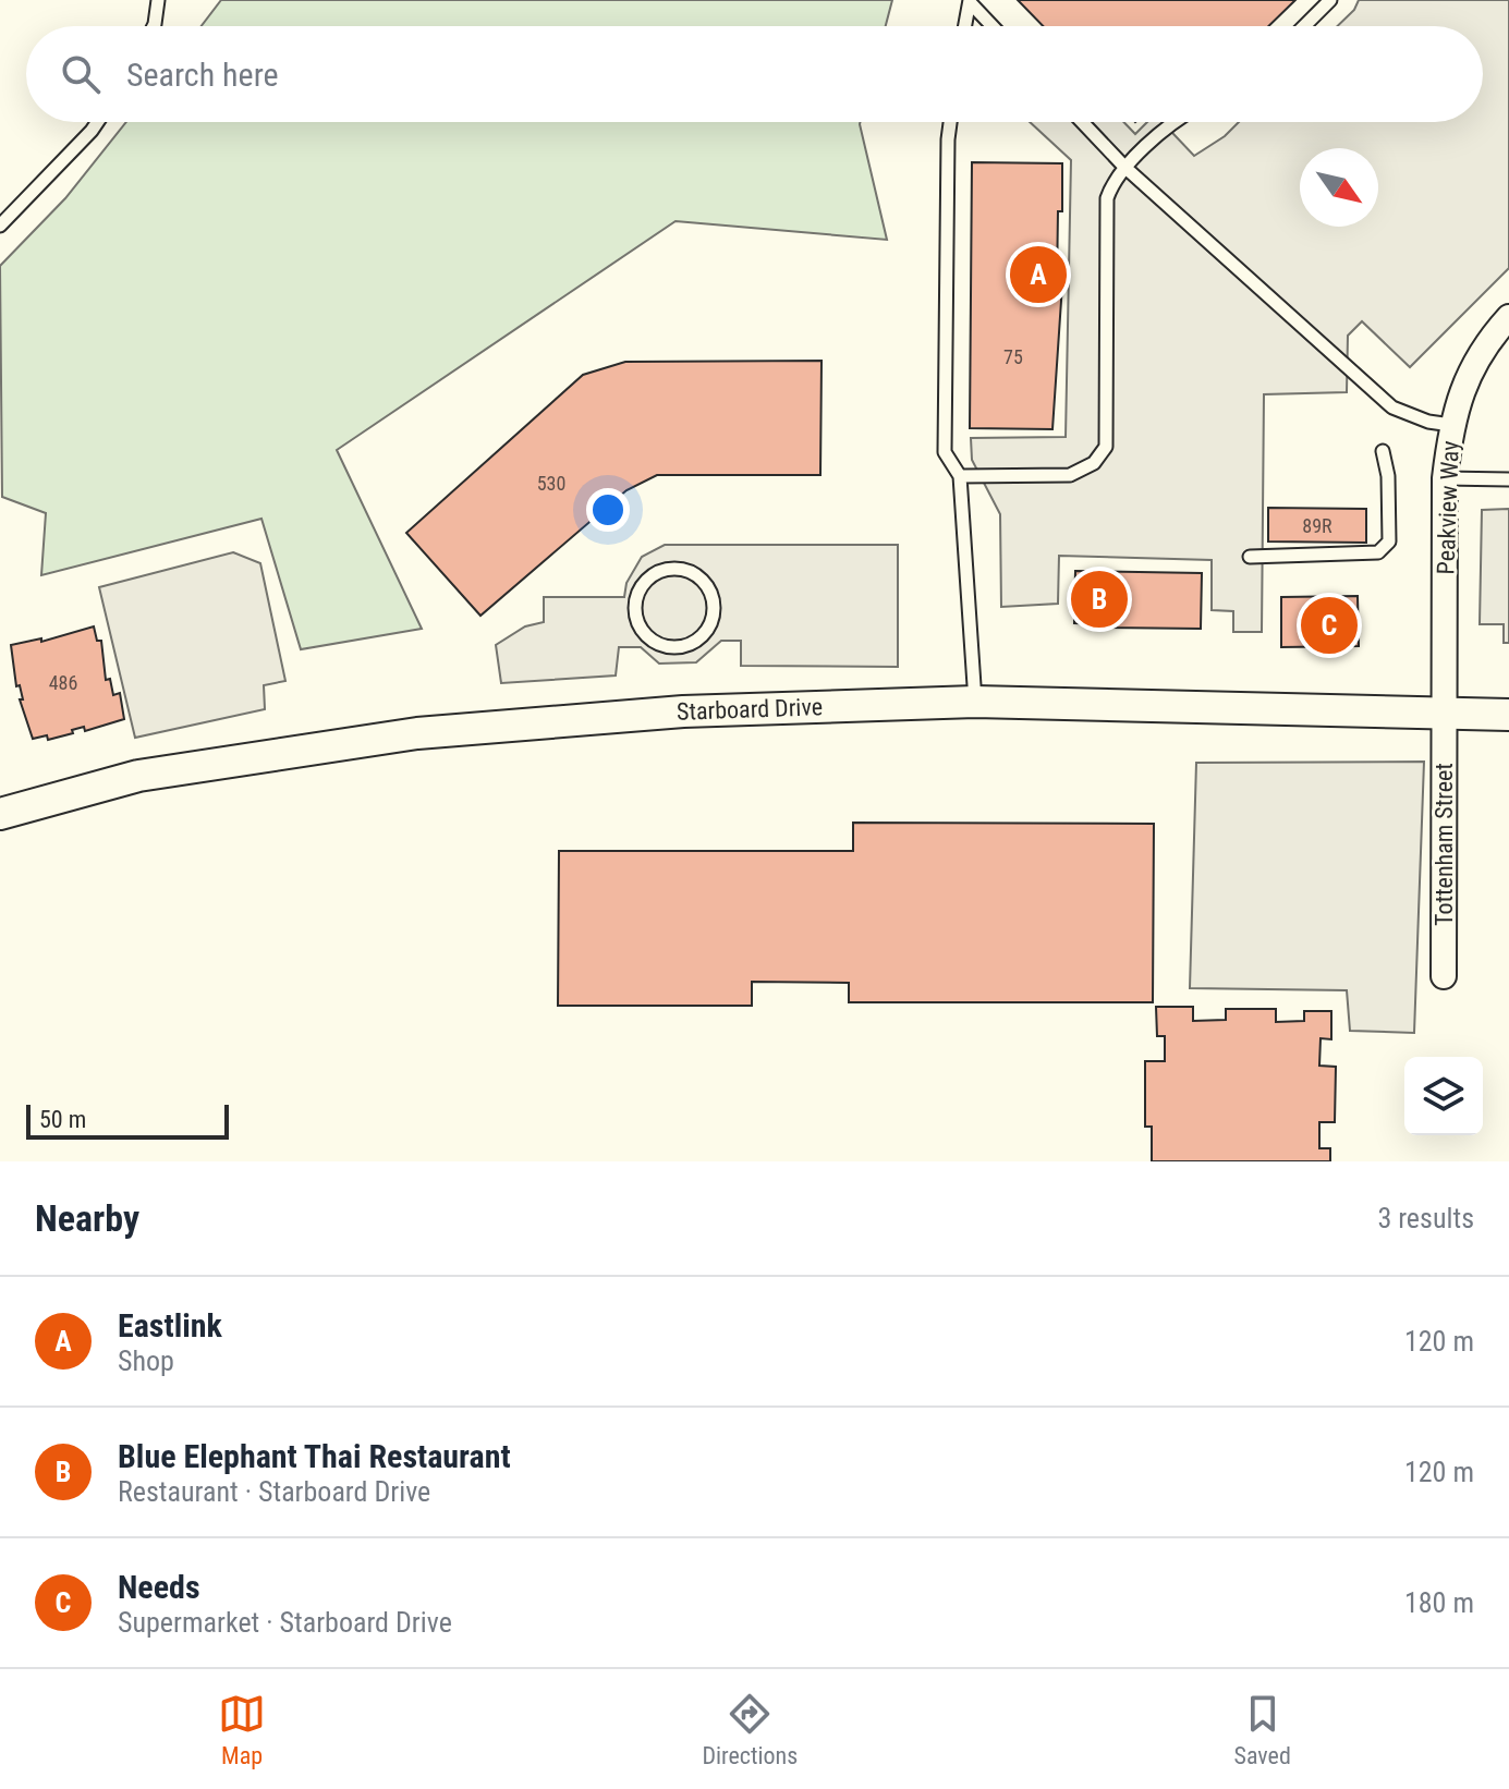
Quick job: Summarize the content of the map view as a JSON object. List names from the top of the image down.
{
  "streets": {
    "street": ["Peakview Way", "Starboard Drive", "Tottenham Street"]
  },
  "crossings": [
    ["Peakview Way", "Starboard Drive"],
    ["Peakview Way", "Tottenham Street"],
    ["Starboard Drive", "Tottenham Street"]
  ],
  "house_numbers": [
    "75",
    "530",
    "89R",
    "486"
  ],
  "scale_bar": "50 m",
  "north": "bottom right",
  "page": {
    "search": "Search here",
    "pins": ["A", "B", "C"],
    "scale": "50 m",
    "heading": ["Nearby", "3 results"],
    "list": [
      {
        "mark": "A",
        "name": "Eastlink",
        "note": "Shop",
        "value": "120 m"
      },
      {
        "mark": "B",
        "name": "Blue Elephant Thai Restaurant",
        "note": "Restaurant · Starboard Drive",
        "value": "120 m"
      },
      {
        "mark": "C",
        "name": "Needs",
        "note": "Supermarket · Starboard Drive",
        "value": "180 m"
      }
    ],
    "nav": ["Map", "Directions", "Saved"]
  }
}
